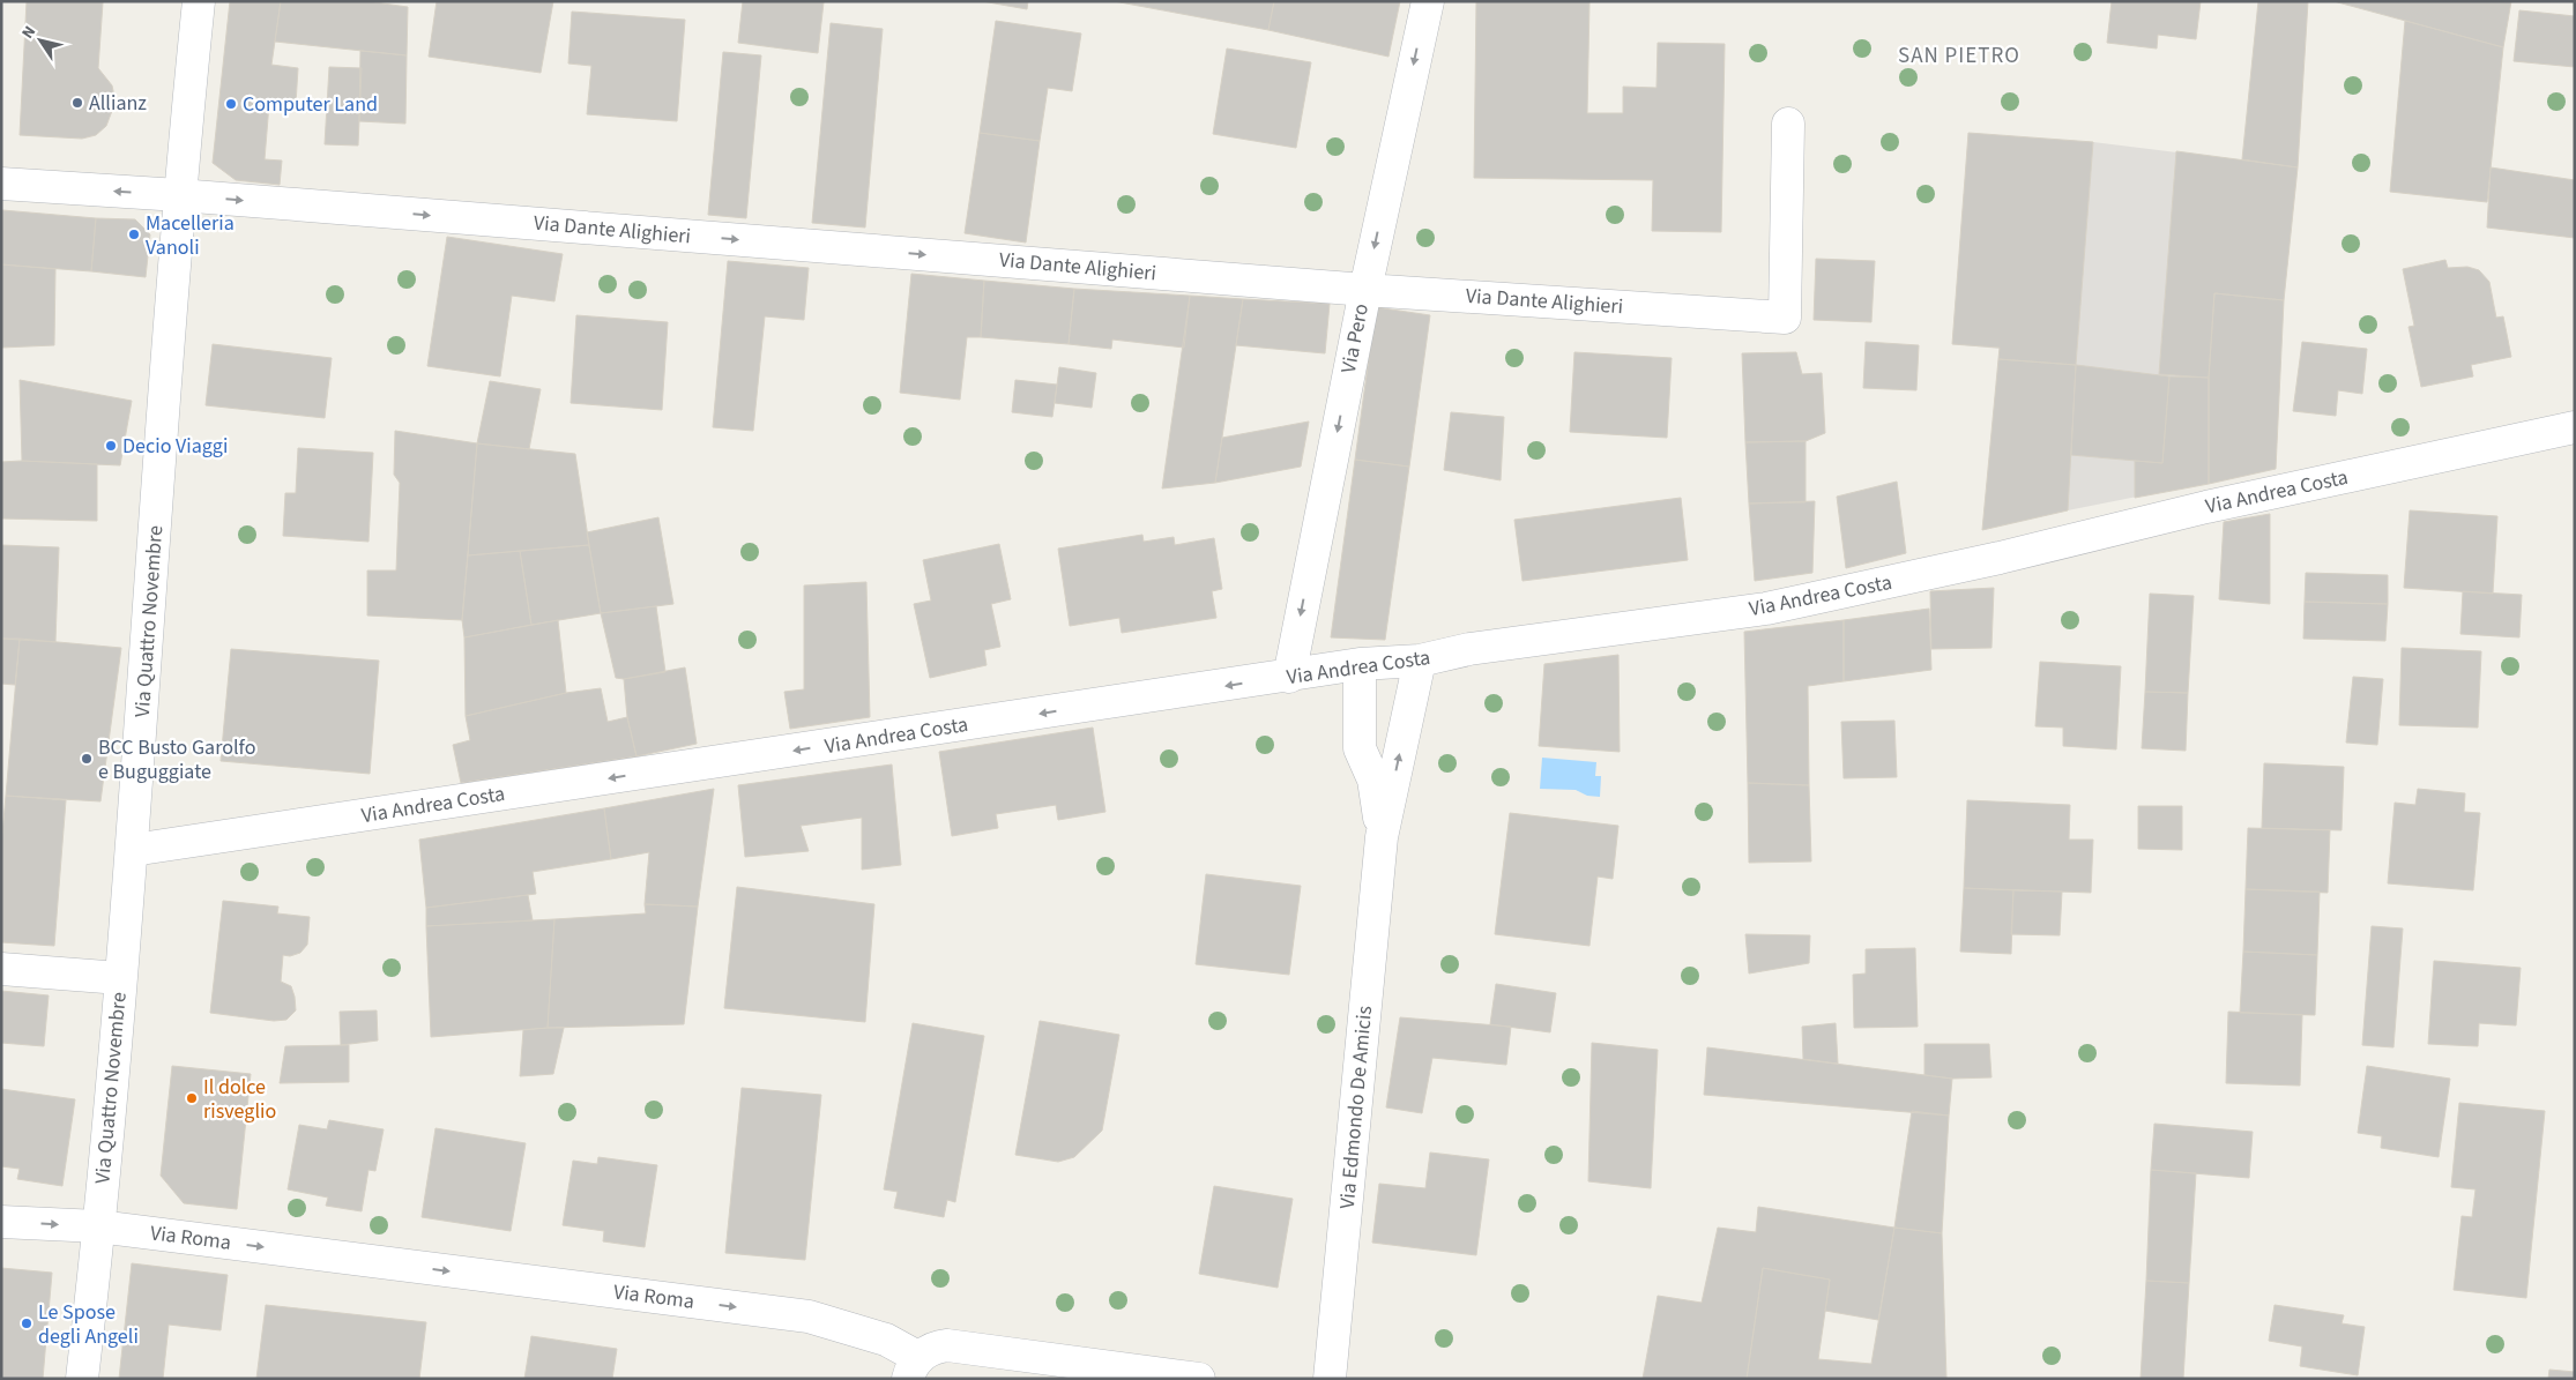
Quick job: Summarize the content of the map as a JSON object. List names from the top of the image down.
{
  "streets": {
    "street": [
      "Via Dante Alighieri",
      "Via Pero",
      "Via Andrea Costa",
      "Via Quattro Novembre",
      "Via Edmondo De Amicis",
      "Via Roma"
    ]
  },
  "crossings": [
    ["Via Dante Alighieri", "Via Pero"],
    ["Via Dante Alighieri", "Via Quattro Novembre"],
    ["Via Pero", "Via Andrea Costa"],
    ["Via Andrea Costa", "Via Quattro Novembre"],
    ["Via Andrea Costa", "Via Edmondo De Amicis"],
    ["Via Quattro Novembre", "Via Roma"]
  ],
  "one_way": ["Via Pero", "Via Andrea Costa", "Via Roma"],
  "districts": ["SAN PIETRO"],
  "places": [
    "Allianz",
    "Computer Land",
    "Macelleria Vanoli",
    "Decio Viaggi",
    "BCC Busto Garolfo e Buguggiate",
    "Il dolce risveglio",
    "Le Spose degli Angeli"
  ],
  "north": "top left"
}
